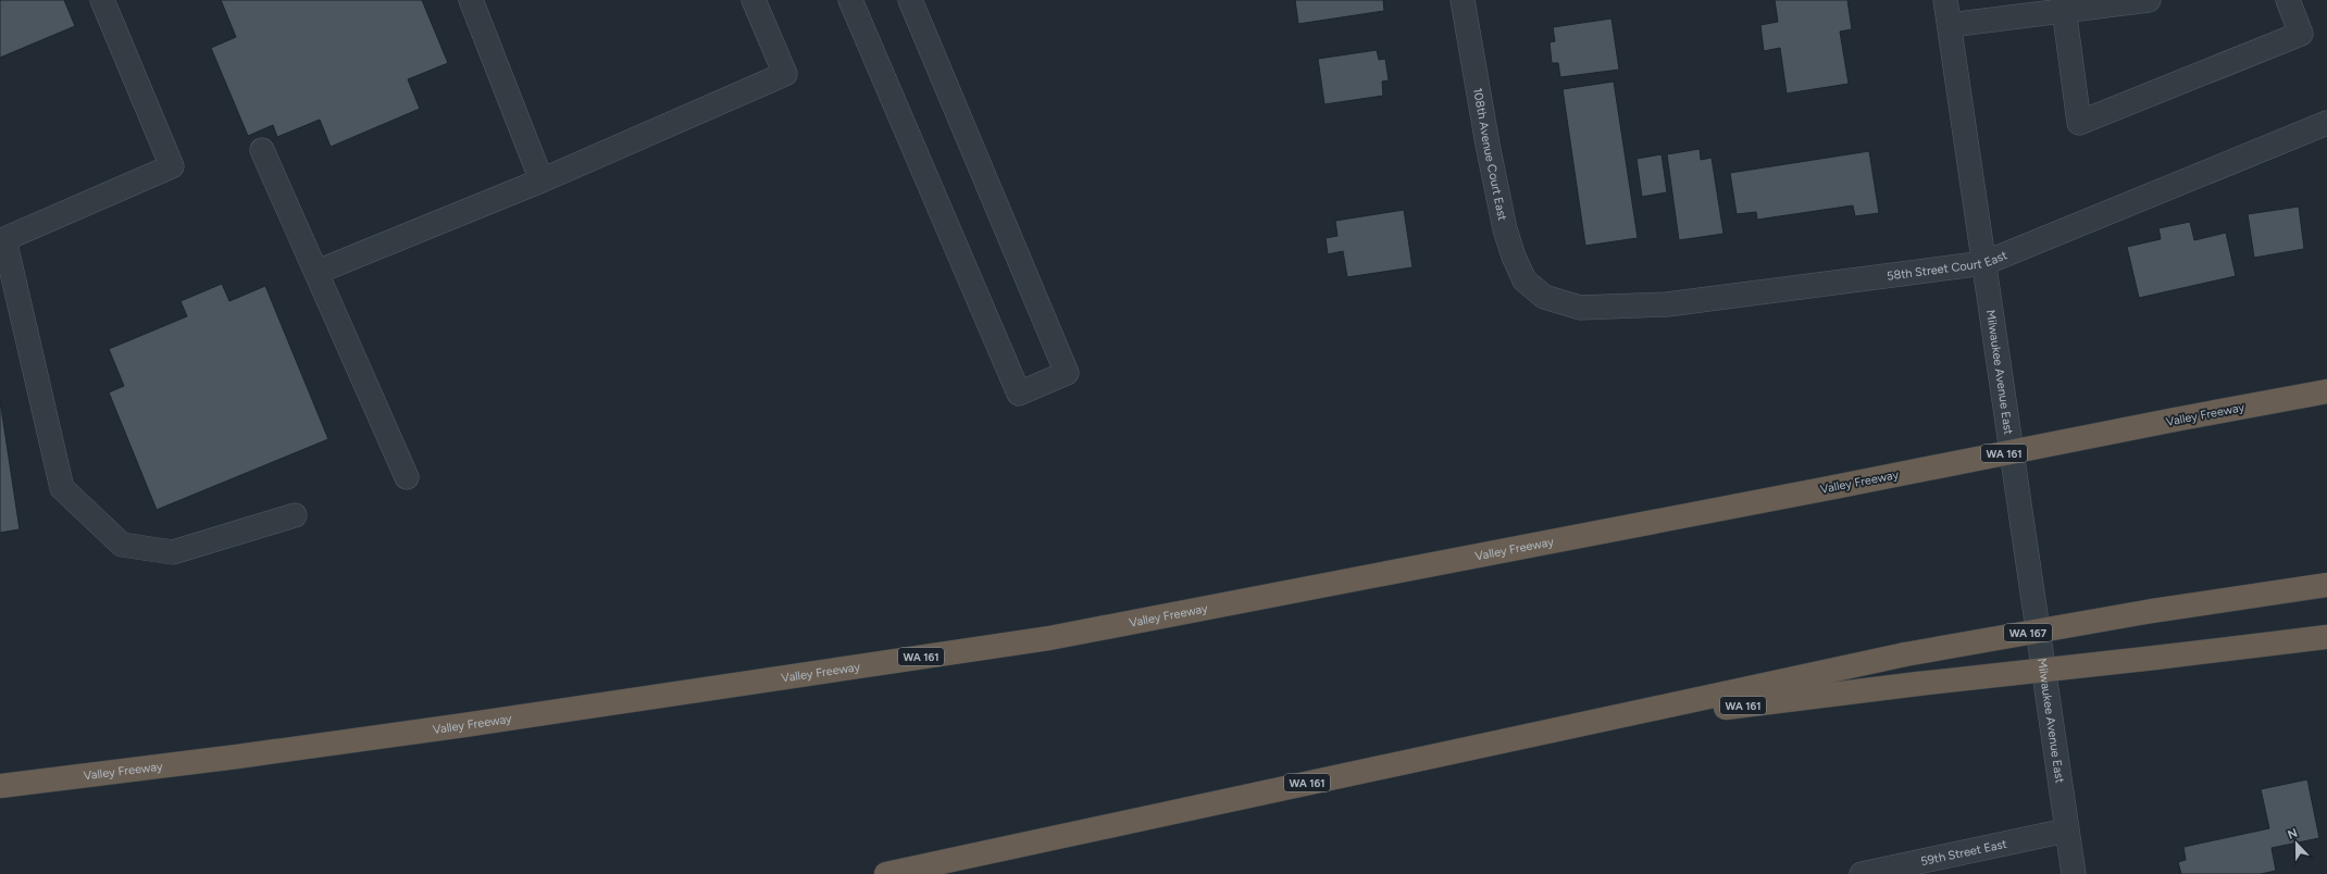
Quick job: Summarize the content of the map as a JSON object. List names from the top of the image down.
{
  "streets": {
    "highway": ["Valley Freeway", "WA 161", "WA 167"],
    "street": [
      "108th Avenue Court East",
      "58th Street Court East",
      "Milwaukee Avenue East",
      "59th Street East"
    ]
  },
  "crossings": [
    ["108th Avenue Court East", "58th Street Court East"],
    ["58th Street Court East", "Milwaukee Avenue East"],
    ["Milwaukee Avenue East", "59th Street East"],
    ["WA 161", "WA 167"]
  ],
  "north": "top"
}
